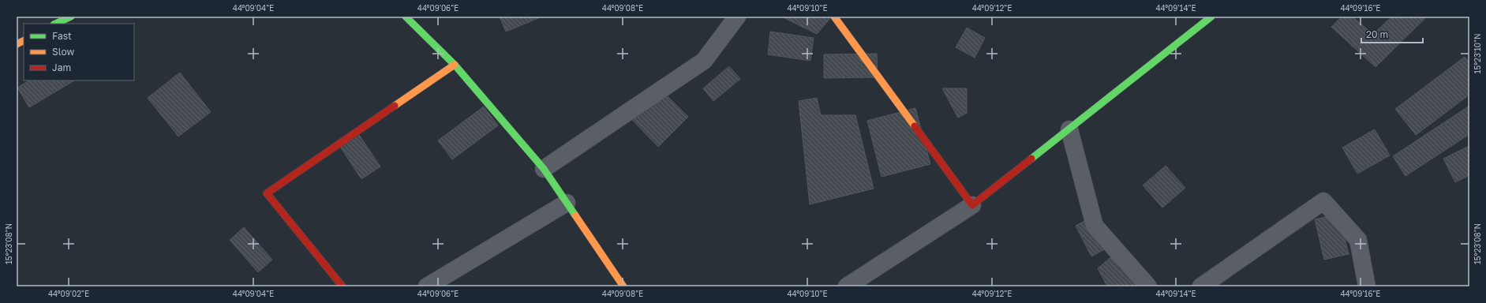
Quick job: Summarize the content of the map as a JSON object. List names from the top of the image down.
{
  "legend": ["Fast", "Slow", "Jam"],
  "scale_bar": "20 m",
  "coordinates": [
    "44°09'04\"E",
    "44°09'06\"E",
    "44°09'08\"E",
    "44°09'10\"E",
    "44°09'12\"E",
    "44°09'14\"E",
    "44°09'16\"E",
    "15°23'10\"N",
    "15°23'08\"N",
    "44°09'02\"E"
  ]
}
